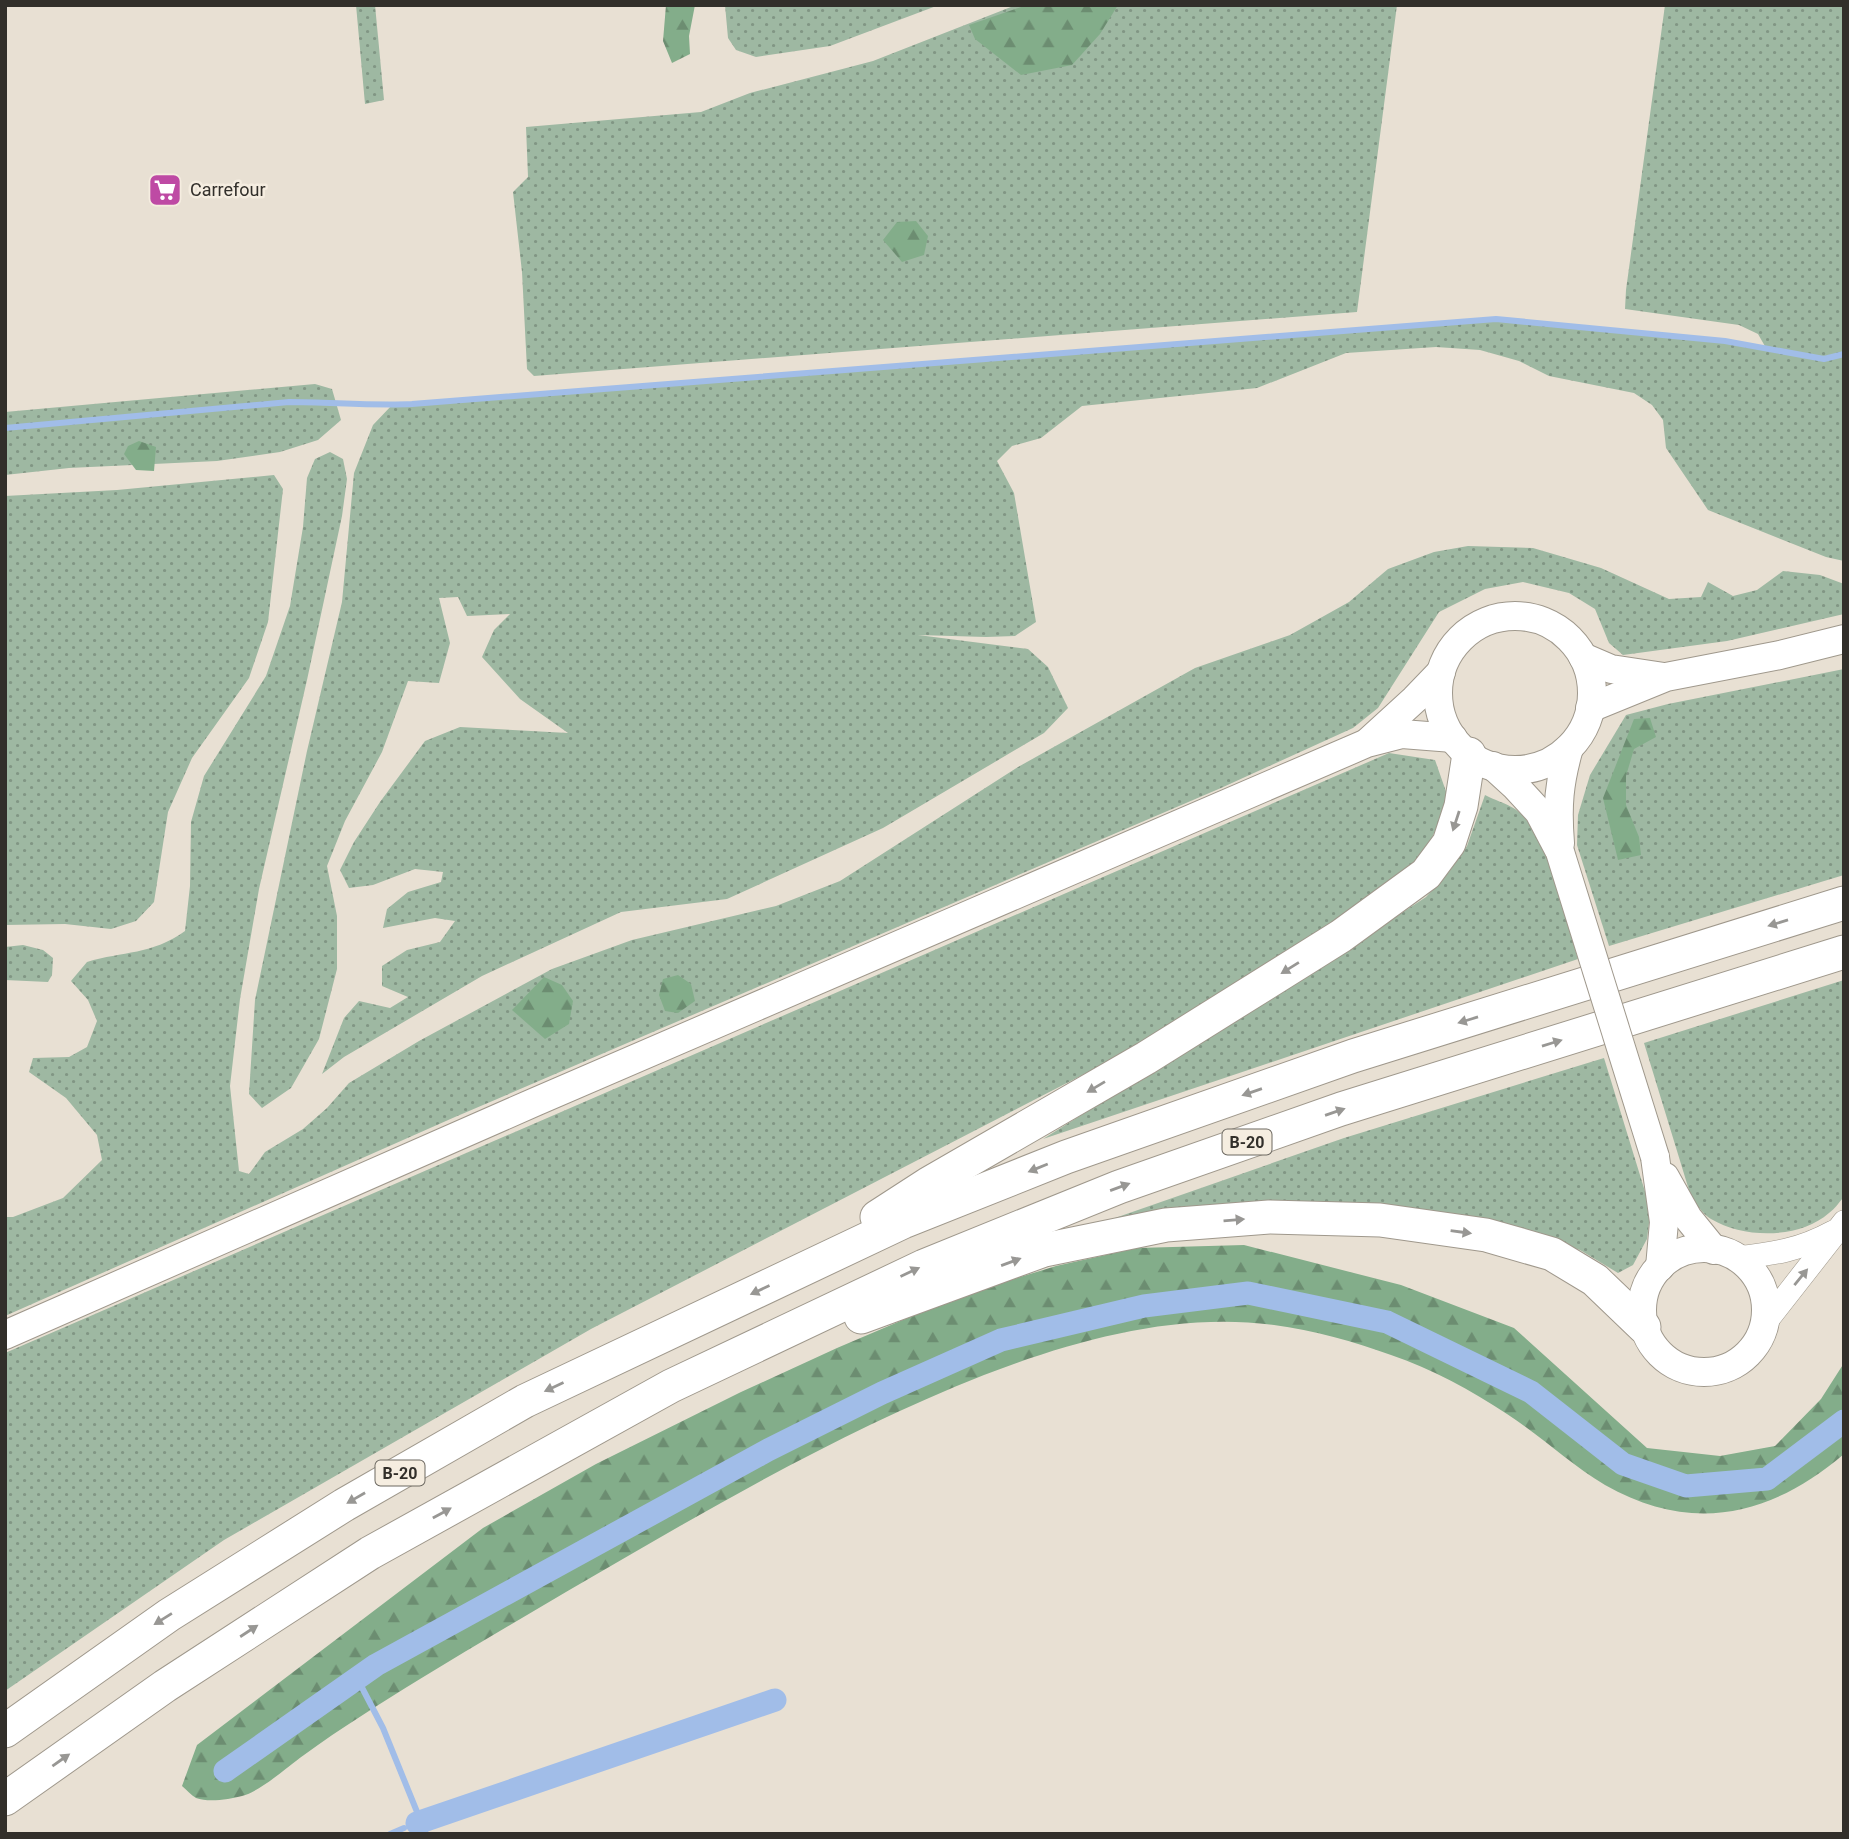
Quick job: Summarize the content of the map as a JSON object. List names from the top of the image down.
{
  "streets": {
    "highway": ["B-20"]
  },
  "places": {
    "supermarket": ["Carrefour"]
  }
}
